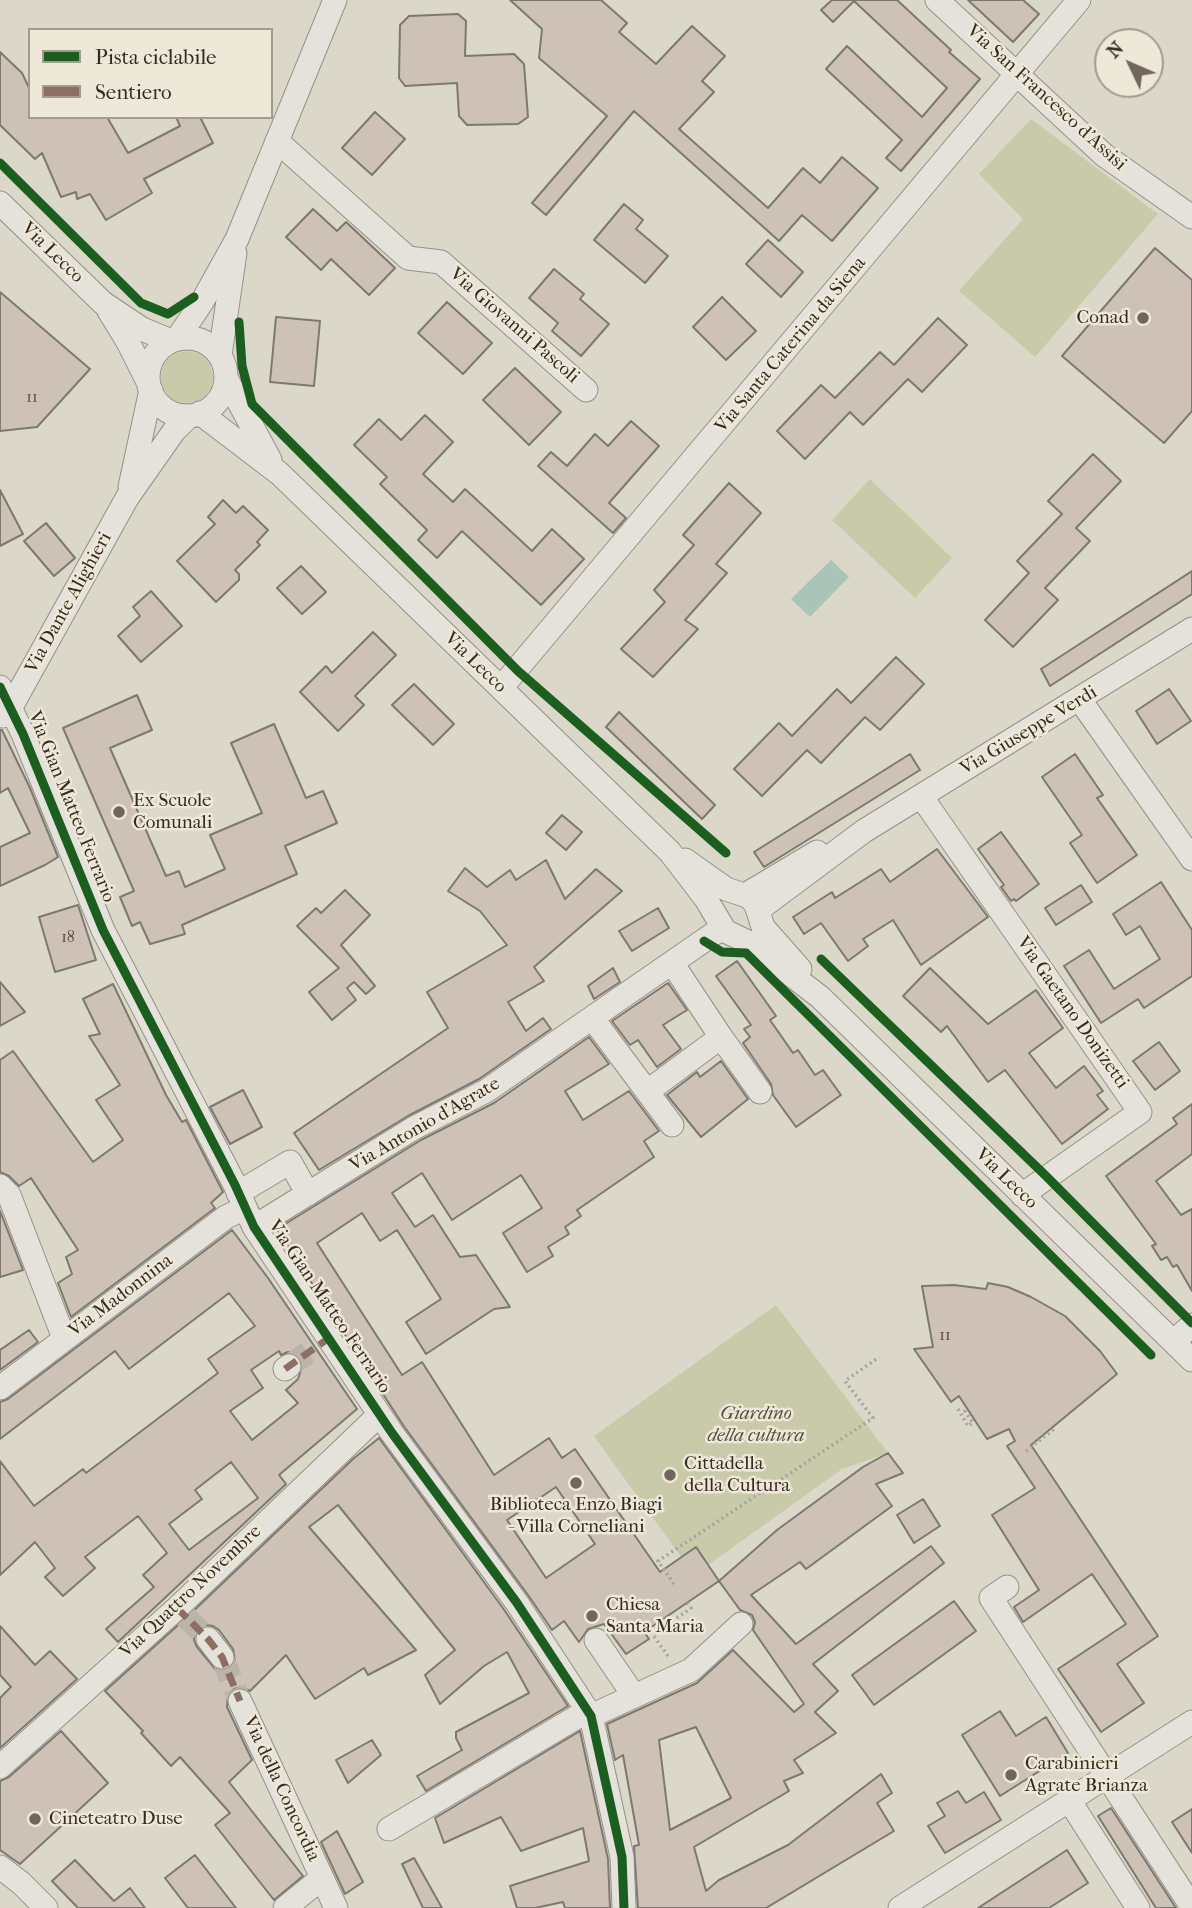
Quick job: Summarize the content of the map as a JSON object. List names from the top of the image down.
{
  "streets": {
    "street": [
      "Via San Francesco d'Assisi",
      "Via Lecco",
      "Via Giovanni Pascoli",
      "Via Santa Caterina da Siena",
      "Via Dante Alighieri",
      "Via Giuseppe Verdi",
      "Via Gian Matteo Ferrario",
      "Via Gaetano Donizetti",
      "Via Antonio d'Agrate",
      "Via Madonnina",
      "Via Quattro Novembre",
      "Via della Concordia"
    ]
  },
  "crossings": [
    ["Via San Francesco d'Assisi", "Via Santa Caterina da Siena"],
    ["Via Lecco", "Via Santa Caterina da Siena"],
    ["Via Lecco", "Via Dante Alighieri"],
    ["Via Lecco", "Via Giuseppe Verdi"],
    ["Via Lecco", "Via Gaetano Donizetti"],
    ["Via Lecco", "Via Antonio d'Agrate"],
    ["Via Dante Alighieri", "Via Gian Matteo Ferrario"],
    ["Via Giuseppe Verdi", "Via Gaetano Donizetti"],
    ["Via Gian Matteo Ferrario", "Via Antonio d'Agrate"],
    ["Via Gian Matteo Ferrario", "Via Madonnina"],
    ["Via Gian Matteo Ferrario", "Via Quattro Novembre"],
    ["Via Antonio d'Agrate", "Via Madonnina"]
  ],
  "parks": ["Giardino della cultura"],
  "places": [
    "Conad",
    "Ex Scuole Comunali",
    "Cittadella della Cultura",
    "Biblioteca Enzo Biagi - Villa Corneliani",
    "Chiesa Santa Maria",
    "Carabinieri Agrate Brianza",
    "Cineteatro Duse"
  ],
  "house_numbers": ["11", "18", "11"],
  "legend": ["Pista ciclabile", "Sentiero"],
  "north": "top left"
}
